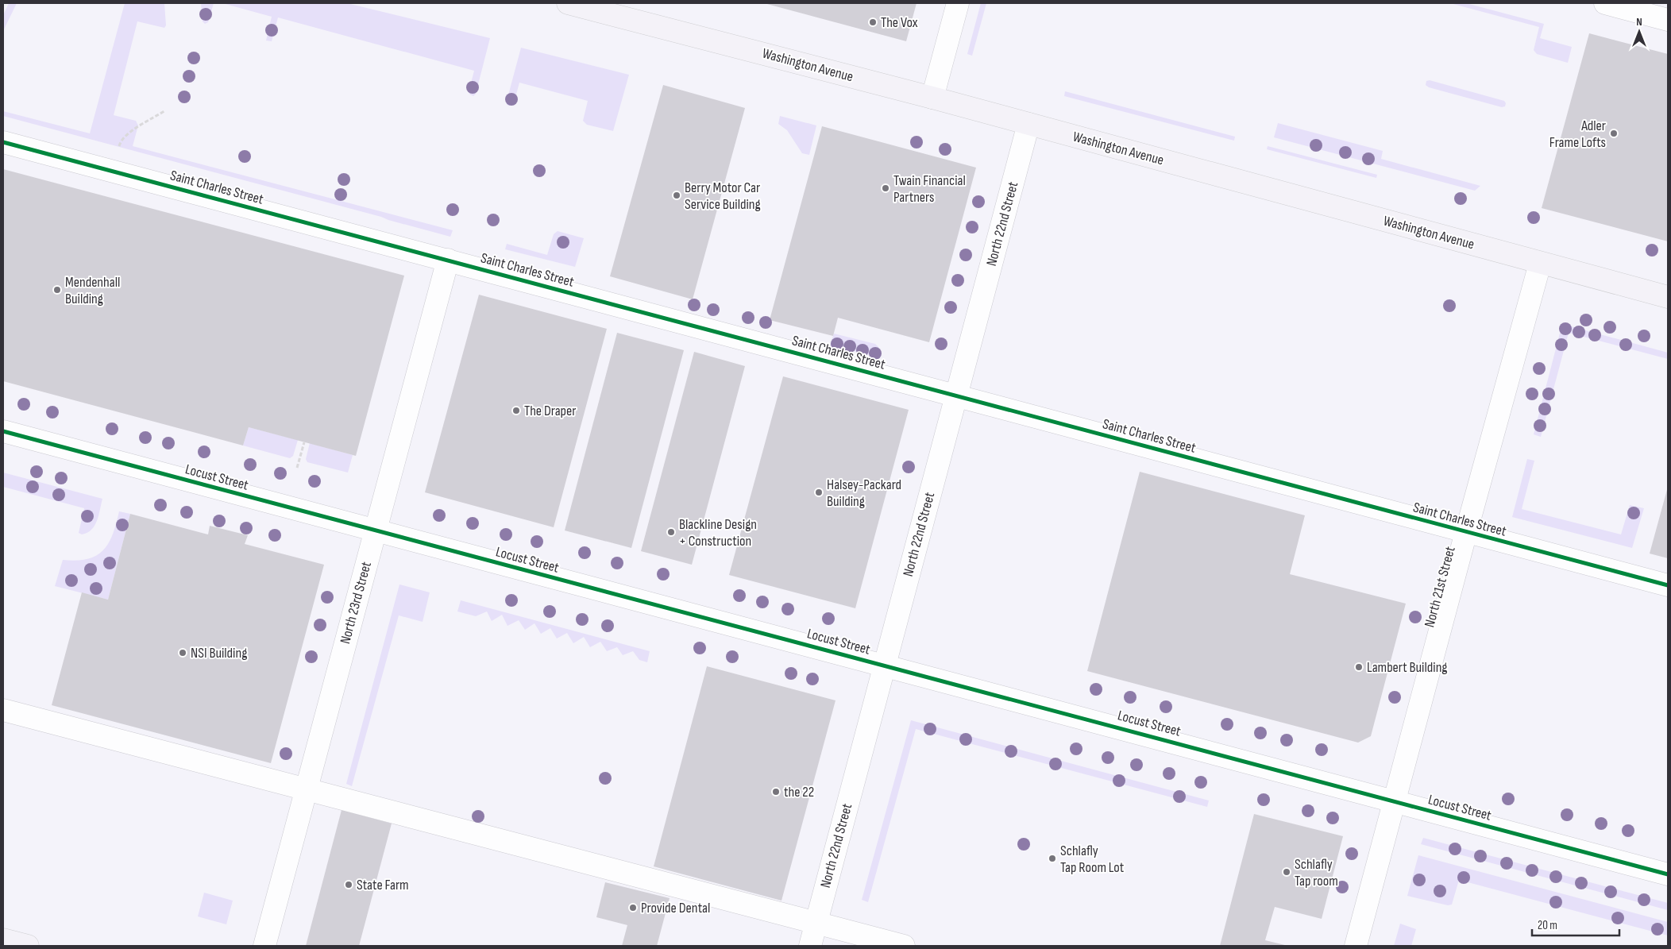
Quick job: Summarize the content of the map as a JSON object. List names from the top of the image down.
{
  "streets": {
    "main road": ["Washington Avenue"],
    "street": [
      "Saint Charles Street",
      "North 22nd Street",
      "Locust Street",
      "North 21st Street",
      "North 23rd Street"
    ]
  },
  "crossings": [
    ["Washington Avenue", "North 22nd Street"],
    ["Washington Avenue", "North 21st Street"],
    ["Saint Charles Street", "North 22nd Street"],
    ["Saint Charles Street", "North 21st Street"],
    ["Saint Charles Street", "North 23rd Street"],
    ["North 22nd Street", "Locust Street"],
    ["Locust Street", "North 21st Street"],
    ["Locust Street", "North 23rd Street"]
  ],
  "places": [
    "The Vox",
    "Adler Frame Lofts",
    "Twain Financial Partners",
    "Berry Motor Car Service Building",
    "Mendenhall Building",
    "The Draper",
    "Halsey-Packard Building",
    "Blackline Design + Construction",
    "NSI Building",
    "Lambert Building",
    "the 22",
    "Schlafly Tap Room Lot",
    "Schlafly Tap room",
    "State Farm",
    "Provide Dental"
  ],
  "scale_bar": "20 m",
  "north": "top"
}
